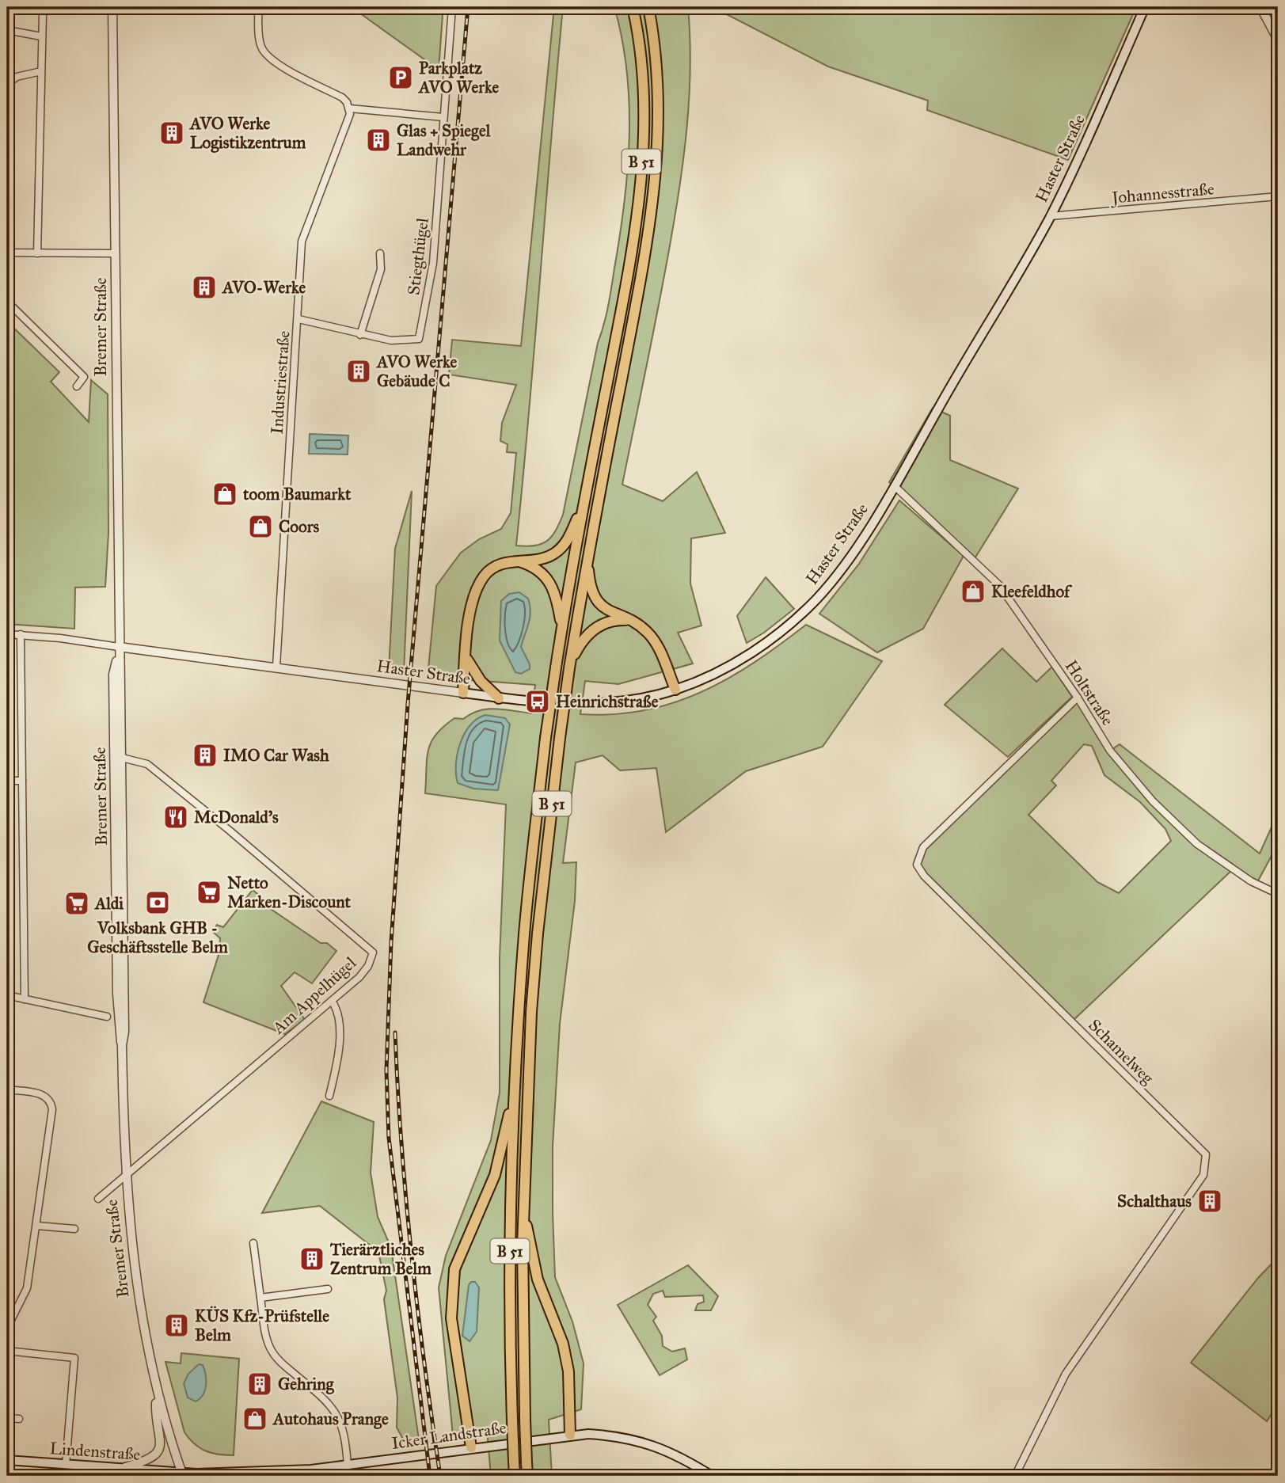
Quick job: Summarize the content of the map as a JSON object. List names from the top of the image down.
{
  "streets": {
    "highway": ["B 51"],
    "main road": ["Haster Straße", "Icker Landstraße", "Lindenstraße"],
    "street": [
      "Johannesstraße",
      "Stiegthügel",
      "Bremer Straße",
      "Industriestraße",
      "Holtstraße",
      "Am Appelhügel",
      "Schamelweg"
    ]
  },
  "crossings": [
    ["Haster Straße", "Johannesstraße"],
    ["Haster Straße", "Bremer Straße"],
    ["Haster Straße", "Industriestraße"],
    ["Haster Straße", "Holtstraße"],
    ["B 51", "Icker Landstraße"],
    ["Stiegthügel", "Industriestraße"],
    ["Bremer Straße", "Am Appelhügel"],
    ["Bremer Straße", "Icker Landstraße"],
    ["Bremer Straße", "Lindenstraße"],
    ["Holtstraße", "Schamelweg"],
    ["Icker Landstraße", "Lindenstraße"]
  ],
  "places": {
    "parking": ["Parkplatz AVO Werke"],
    "building": [
      "AVO Werke Logistikzentrum",
      "Glas + Spiegel Landwehr",
      "AVO-Werke",
      "AVO Werke Gebäude C",
      "IMO Car Wash",
      "Schalthaus",
      "Tierärztliches Zentrum Belm",
      "KÜS Kfz-Prüfstelle Belm",
      "Gehring"
    ],
    "shop": [
      "toom Baumarkt",
      "Coors",
      "Kleefeldhof",
      "Autohaus Prange"
    ],
    "bus stop": ["Heinrichstraße"],
    "restaurant": ["McDonald's"],
    "supermarket": ["Netto Marken-Discount", "Aldi"],
    "bank": ["Volksbank GHB - Geschäftsstelle Belm"]
  }
}
